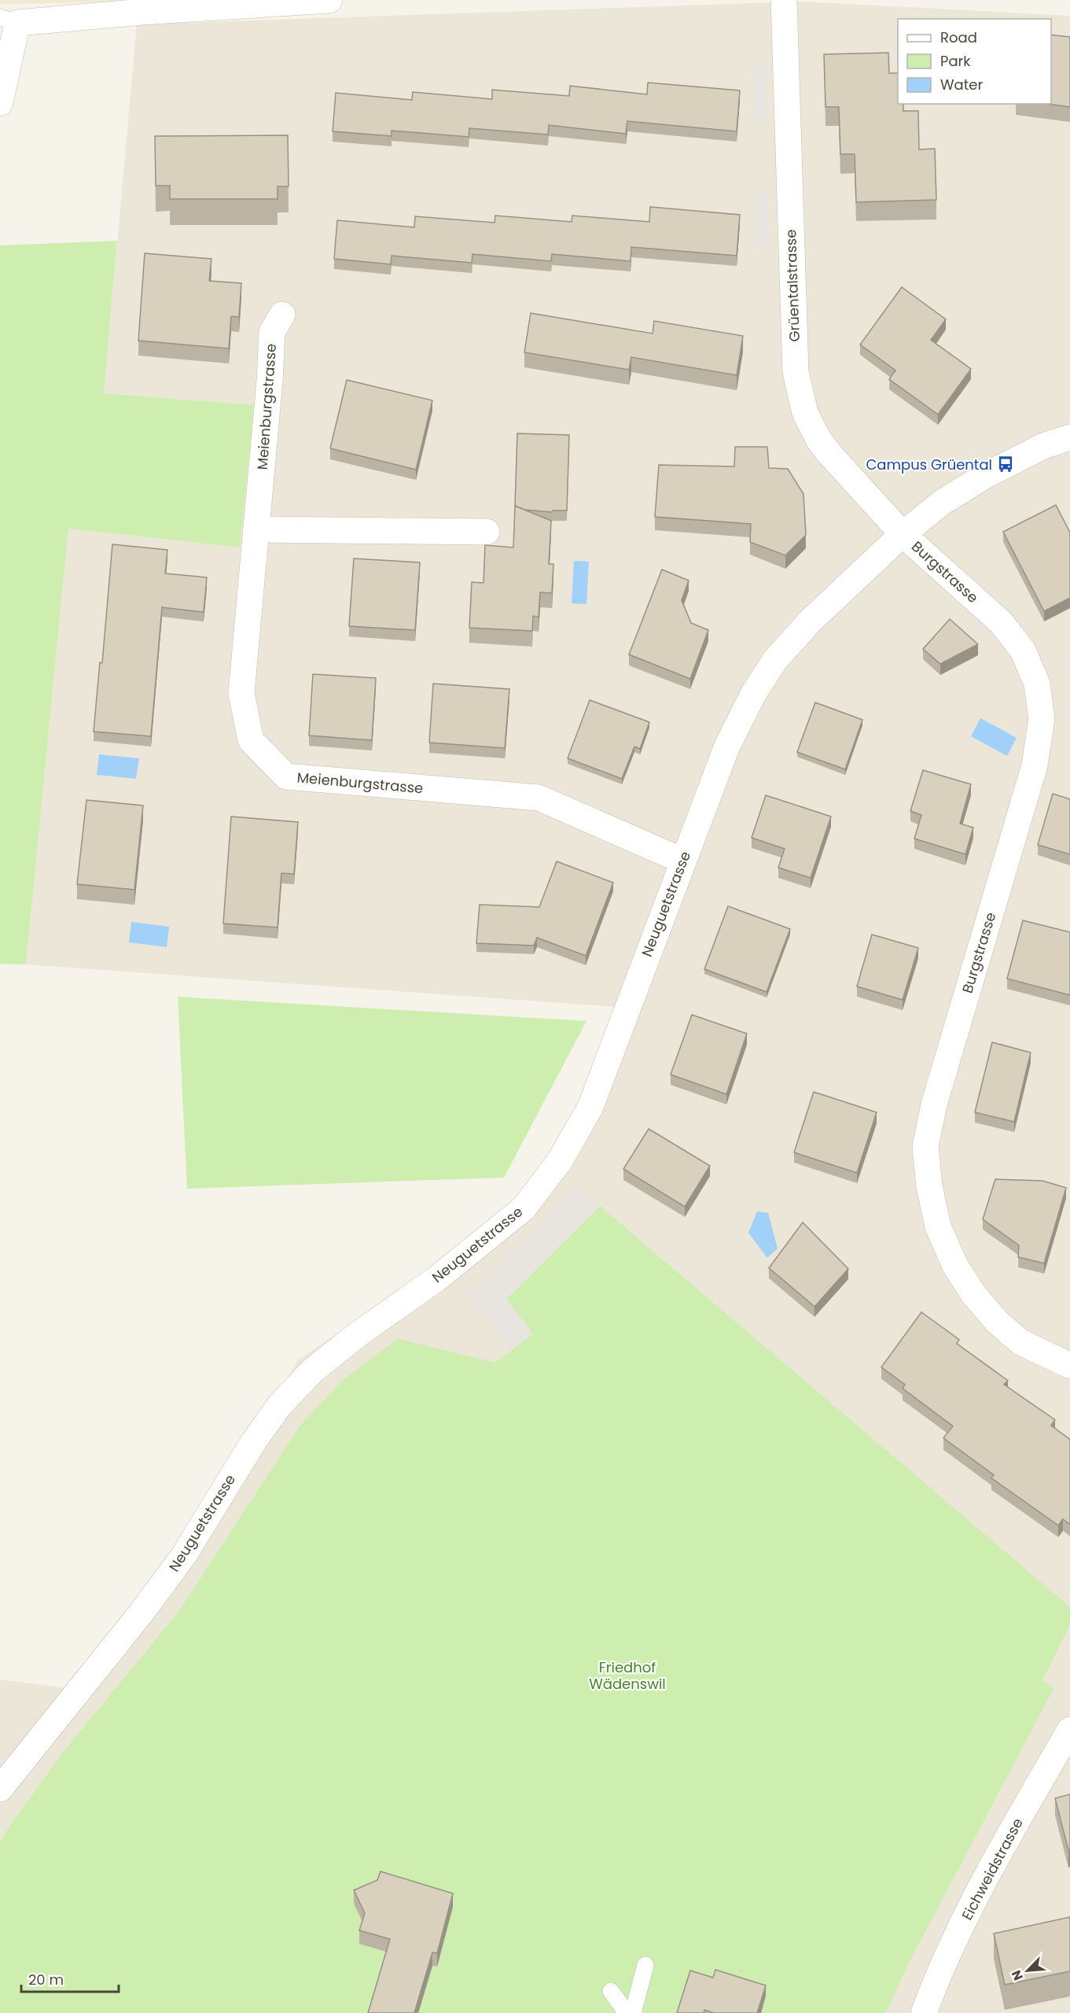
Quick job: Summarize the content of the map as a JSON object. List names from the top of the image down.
{
  "streets": {
    "street": [
      "Grüentalstrasse",
      "Meienburgstrasse",
      "Burgstrasse",
      "Neuguetstrasse",
      "Eichweidstrasse"
    ]
  },
  "crossings": [
    ["Grüentalstrasse", "Burgstrasse"],
    ["Grüentalstrasse", "Neuguetstrasse"],
    ["Meienburgstrasse", "Neuguetstrasse"],
    ["Burgstrasse", "Neuguetstrasse"]
  ],
  "parks": ["Friedhof Wädenswil"],
  "places": {
    "bus stop": ["Campus Grüental"]
  },
  "legend": ["Road", "Park", "Water"],
  "scale_bar": "20 m",
  "north": "bottom left"
}
